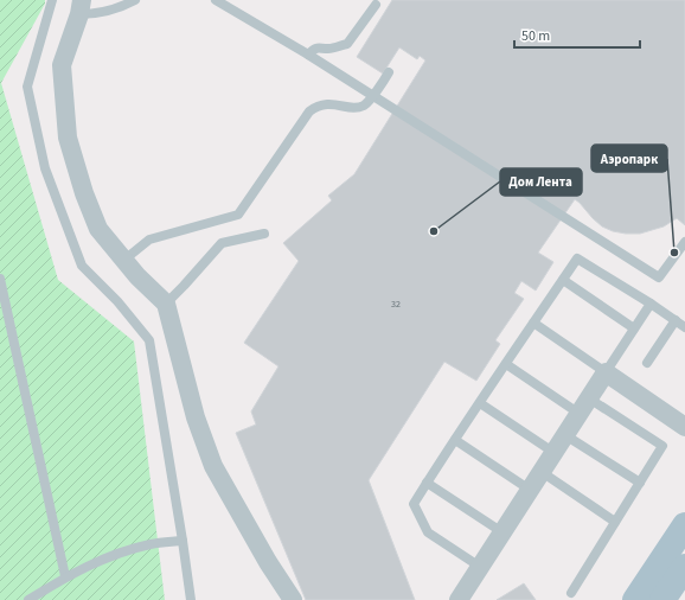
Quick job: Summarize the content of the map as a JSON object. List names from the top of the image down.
{
  "places": ["Дом Лента", "Аэропарк"],
  "house_numbers": ["32"],
  "scale_bar": "50 m"
}
